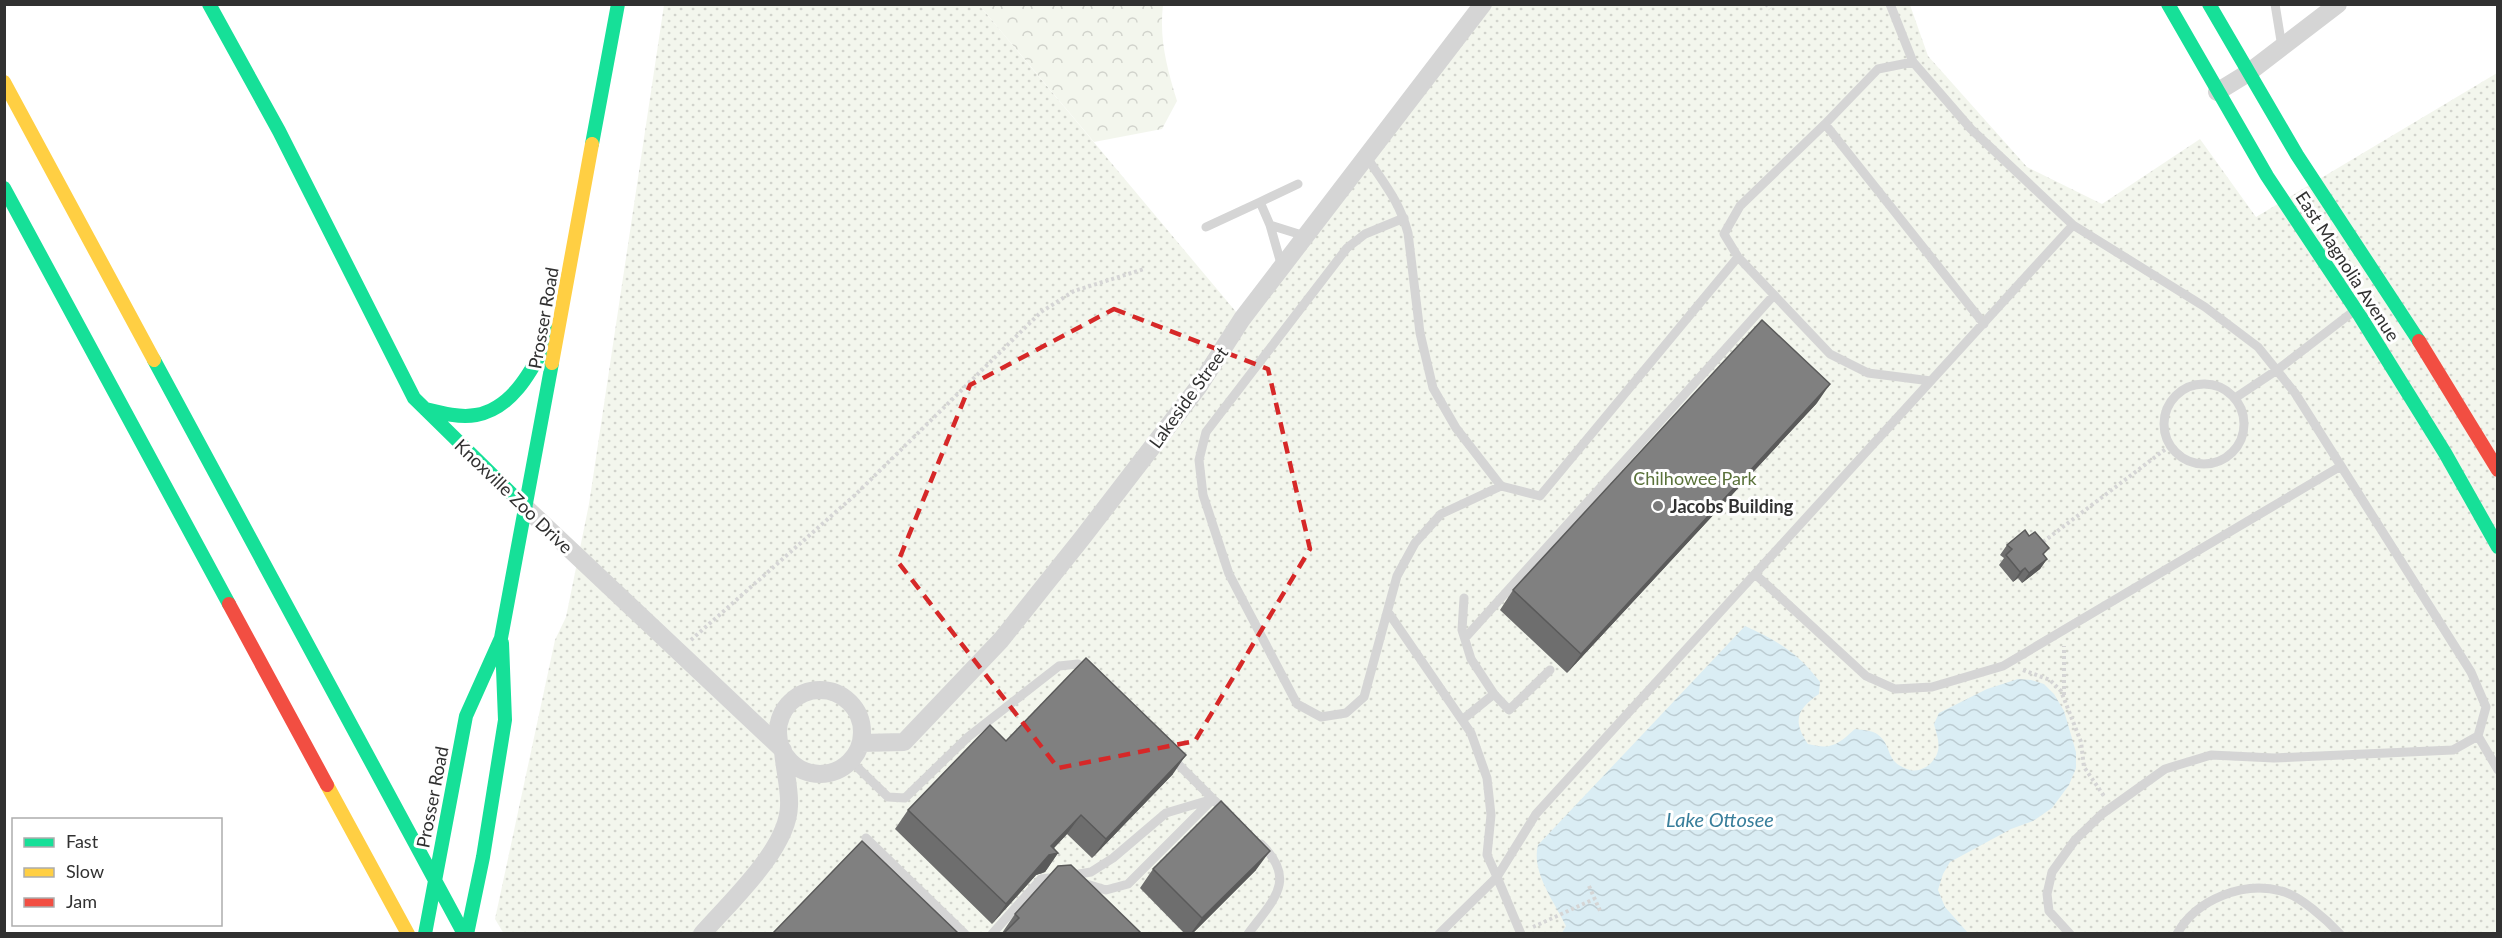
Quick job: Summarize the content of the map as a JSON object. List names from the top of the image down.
{
  "streets": {
    "main road": ["East Magnolia Avenue", "Prosser Road", "Knoxville Zoo Drive"],
    "street": ["Lakeside Street"]
  },
  "crossings": [
    ["Prosser Road", "Knoxville Zoo Drive"],
    ["Lakeside Street", "Knoxville Zoo Drive"]
  ],
  "water": ["Lake Ottosee"],
  "parks": ["Chilhowee Park"],
  "places": ["Jacobs Building"],
  "legend": ["Fast", "Slow", "Jam"]
}
